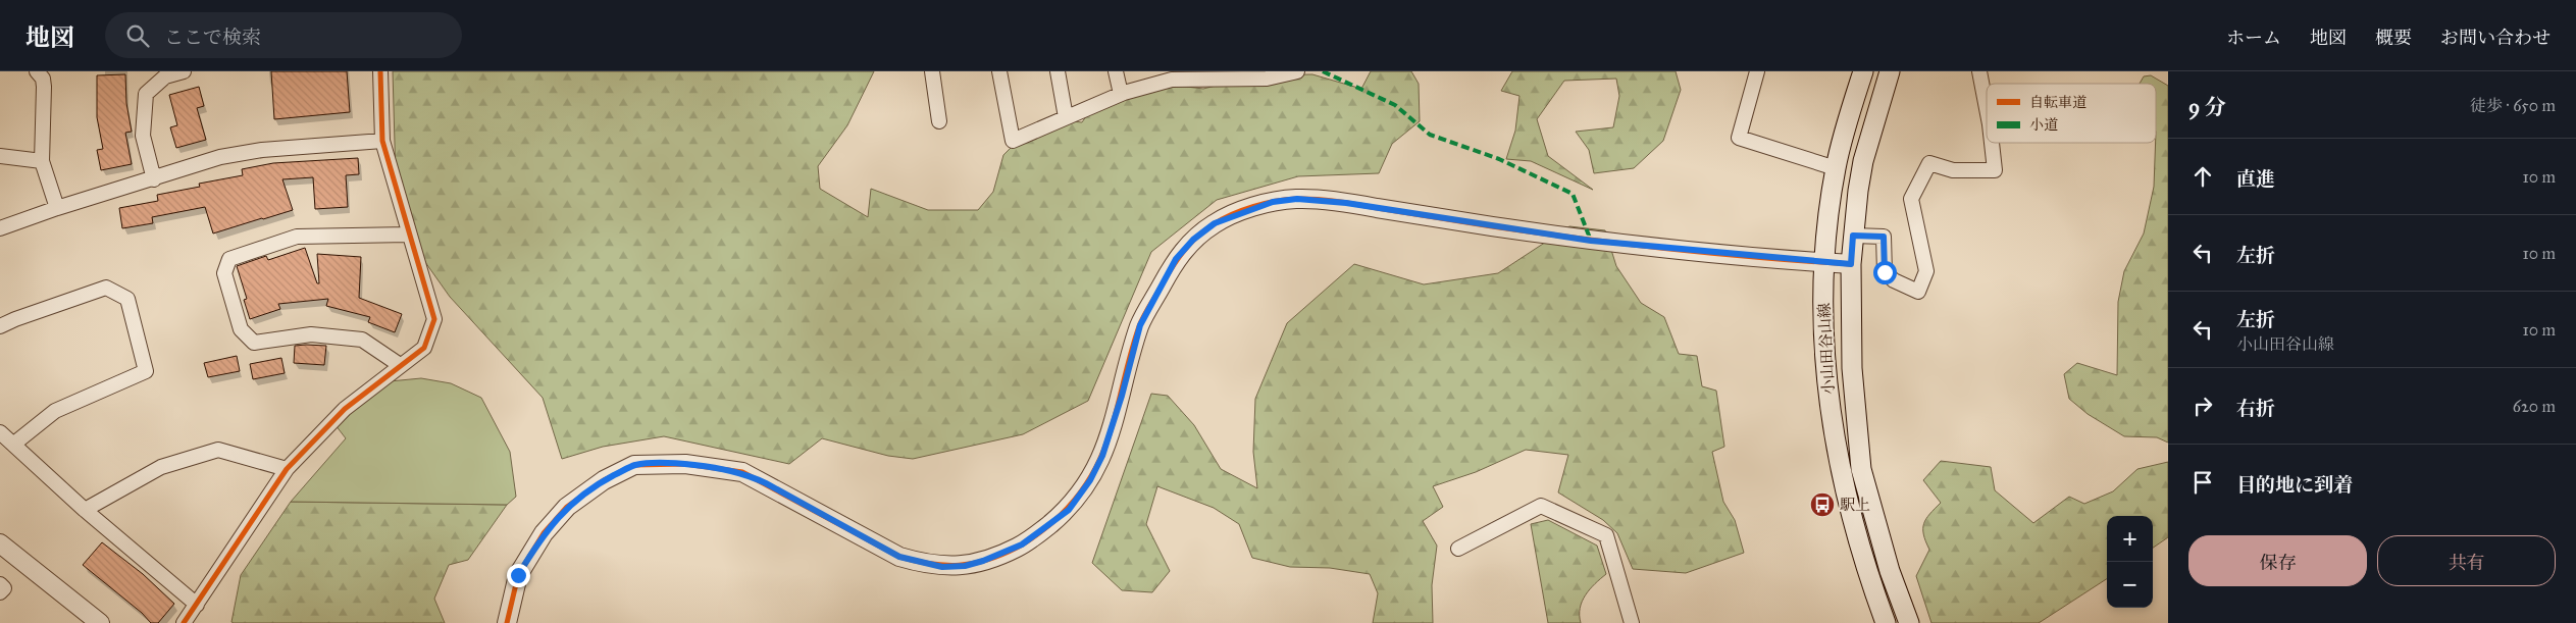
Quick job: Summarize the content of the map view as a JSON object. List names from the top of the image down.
{
  "streets": {
    "main road": ["小山田谷山線"]
  },
  "places": {
    "bus stop": ["駅上"]
  },
  "legend": ["自転車道", "小道"],
  "page": {
    "header": "地図",
    "search": "ここで検索",
    "nav": [
      "ホーム",
      "地図",
      "概要",
      "お問い合わせ"
    ],
    "heading": ["9 分", "徒歩 · 650 m"],
    "list": [
      ["直進", "10 m"],
      ["左折", "10 m"],
      ["左折", "小山田谷山線", "10 m"],
      ["右折", "620 m"],
      "目的地に到着"
    ],
    "map_buttons": ["+", "−"],
    "buttons": ["保存", "共有"]
  }
}
